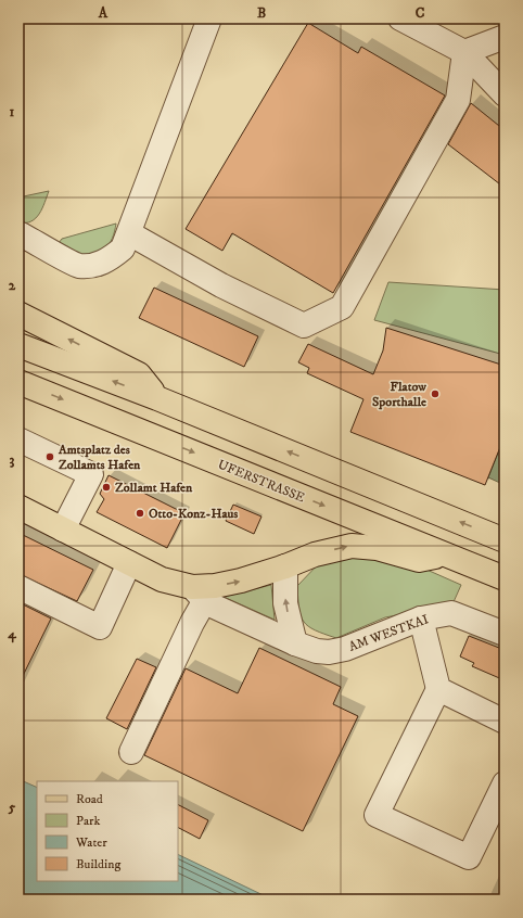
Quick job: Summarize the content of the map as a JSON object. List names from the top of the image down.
{
  "streets": {
    "main road": ["UFERSTRASSE", "AM WESTKAI"]
  },
  "crossings": [
    ["UFERSTRASSE", "AM WESTKAI"]
  ],
  "places": [
    "Flatow Sporthalle",
    "Amtsplatz des Zollamts Hafen",
    "Zollamt Hafen",
    "Otto-Konz-Haus"
  ],
  "legend": [
    "Road",
    "Park",
    "Water",
    "Building"
  ],
  "grid": {
    "columns": ["A", "B", "C"],
    "rows": [
      "1",
      "2",
      "3",
      "4",
      "5"
    ]
  }
}
